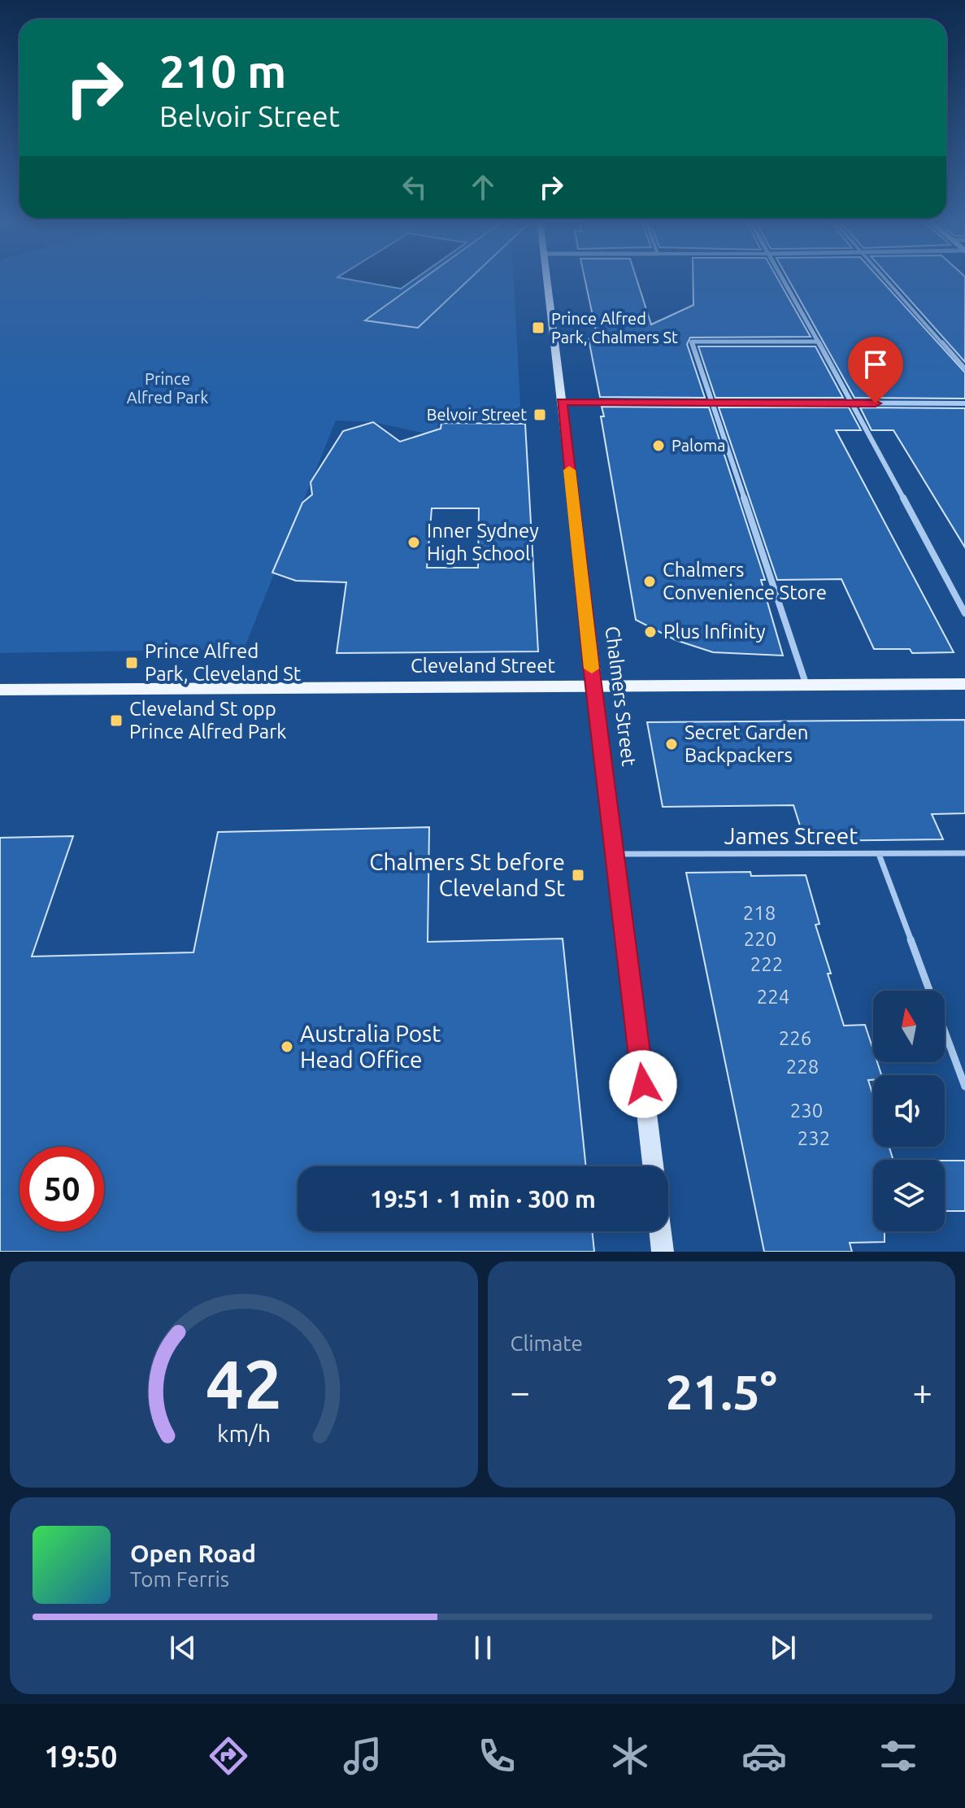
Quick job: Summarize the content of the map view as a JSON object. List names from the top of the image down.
{
  "streets": {
    "main road": ["Cleveland Street", "Chalmers Street"],
    "lane": ["James Street"]
  },
  "crossings": [
    ["Cleveland Street", "Chalmers Street"],
    ["Chalmers Street", "James Street"]
  ],
  "parks": ["Prince Alfred Park"],
  "places": {
    "transit": [
      "Prince Alfred Park, Chalmers St",
      "Belvoir Street",
      "Prince Alfred Park, Cleveland St",
      "Cleveland St opp Prince Alfred Park",
      "Chalmers St before Cleveland St"
    ],
    "other": [
      "Paloma",
      "Inner Sydney High School",
      "Chalmers Convenience Store",
      "Plus Infinity",
      "Secret Garden Backpackers",
      "Australia Post Head Office"
    ]
  },
  "house_numbers": [
    "218",
    "220",
    "222",
    "224",
    "226",
    "228",
    "230",
    "232"
  ],
  "north": "top",
  "page": {
    "turn": ["210 m", "Belvoir Street"],
    "limit": "50",
    "trip": "19:51 · 1 min · 300 m",
    "tile": "Climate",
    "heat": ["−", "21.5°", "+"],
    "song": ["Open Road", "Tom Ferris"],
    "tabs": "19:50",
    "gauge": ["42", "km/h"]
  }
}
